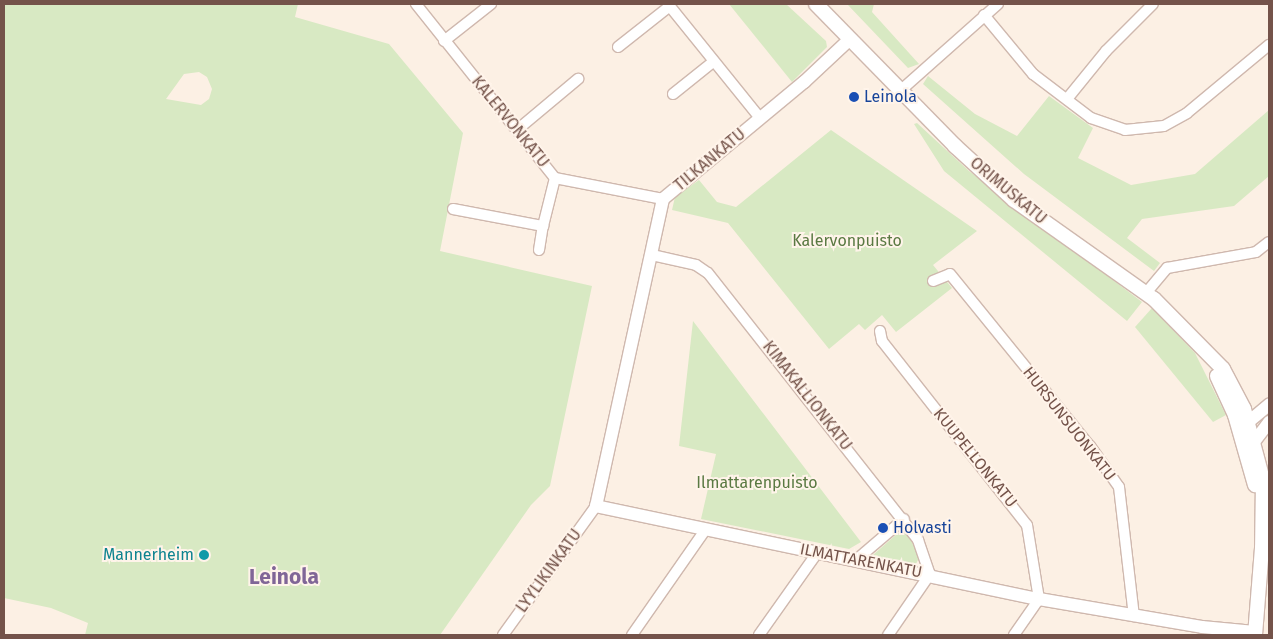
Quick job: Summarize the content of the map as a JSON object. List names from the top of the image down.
{
  "streets": {
    "main road": ["ORIMUSKATU"],
    "street": [
      "KALERVONKATU",
      "TILKANKATU",
      "KIMAKALLIONKATU",
      "HURSUNSUONKATU",
      "KUUPELLONKATU",
      "ILMATTARENKATU",
      "LYYLIKINKATU"
    ]
  },
  "crossings": [
    ["KALERVONKATU", "TILKANKATU"],
    ["TILKANKATU", "ORIMUSKATU"],
    ["TILKANKATU", "KIMAKALLIONKATU"],
    ["TILKANKATU", "ILMATTARENKATU"],
    ["TILKANKATU", "LYYLIKINKATU"],
    ["ORIMUSKATU", "ILMATTARENKATU"],
    ["KIMAKALLIONKATU", "ILMATTARENKATU"],
    ["HURSUNSUONKATU", "ILMATTARENKATU"],
    ["KUUPELLONKATU", "ILMATTARENKATU"],
    ["ILMATTARENKATU", "LYYLIKINKATU"]
  ],
  "districts": ["Leinola"],
  "parks": ["Kalervonpuisto", "Ilmattarenpuisto"],
  "places": ["Leinola", "Holvasti", "Mannerheim"]
}
